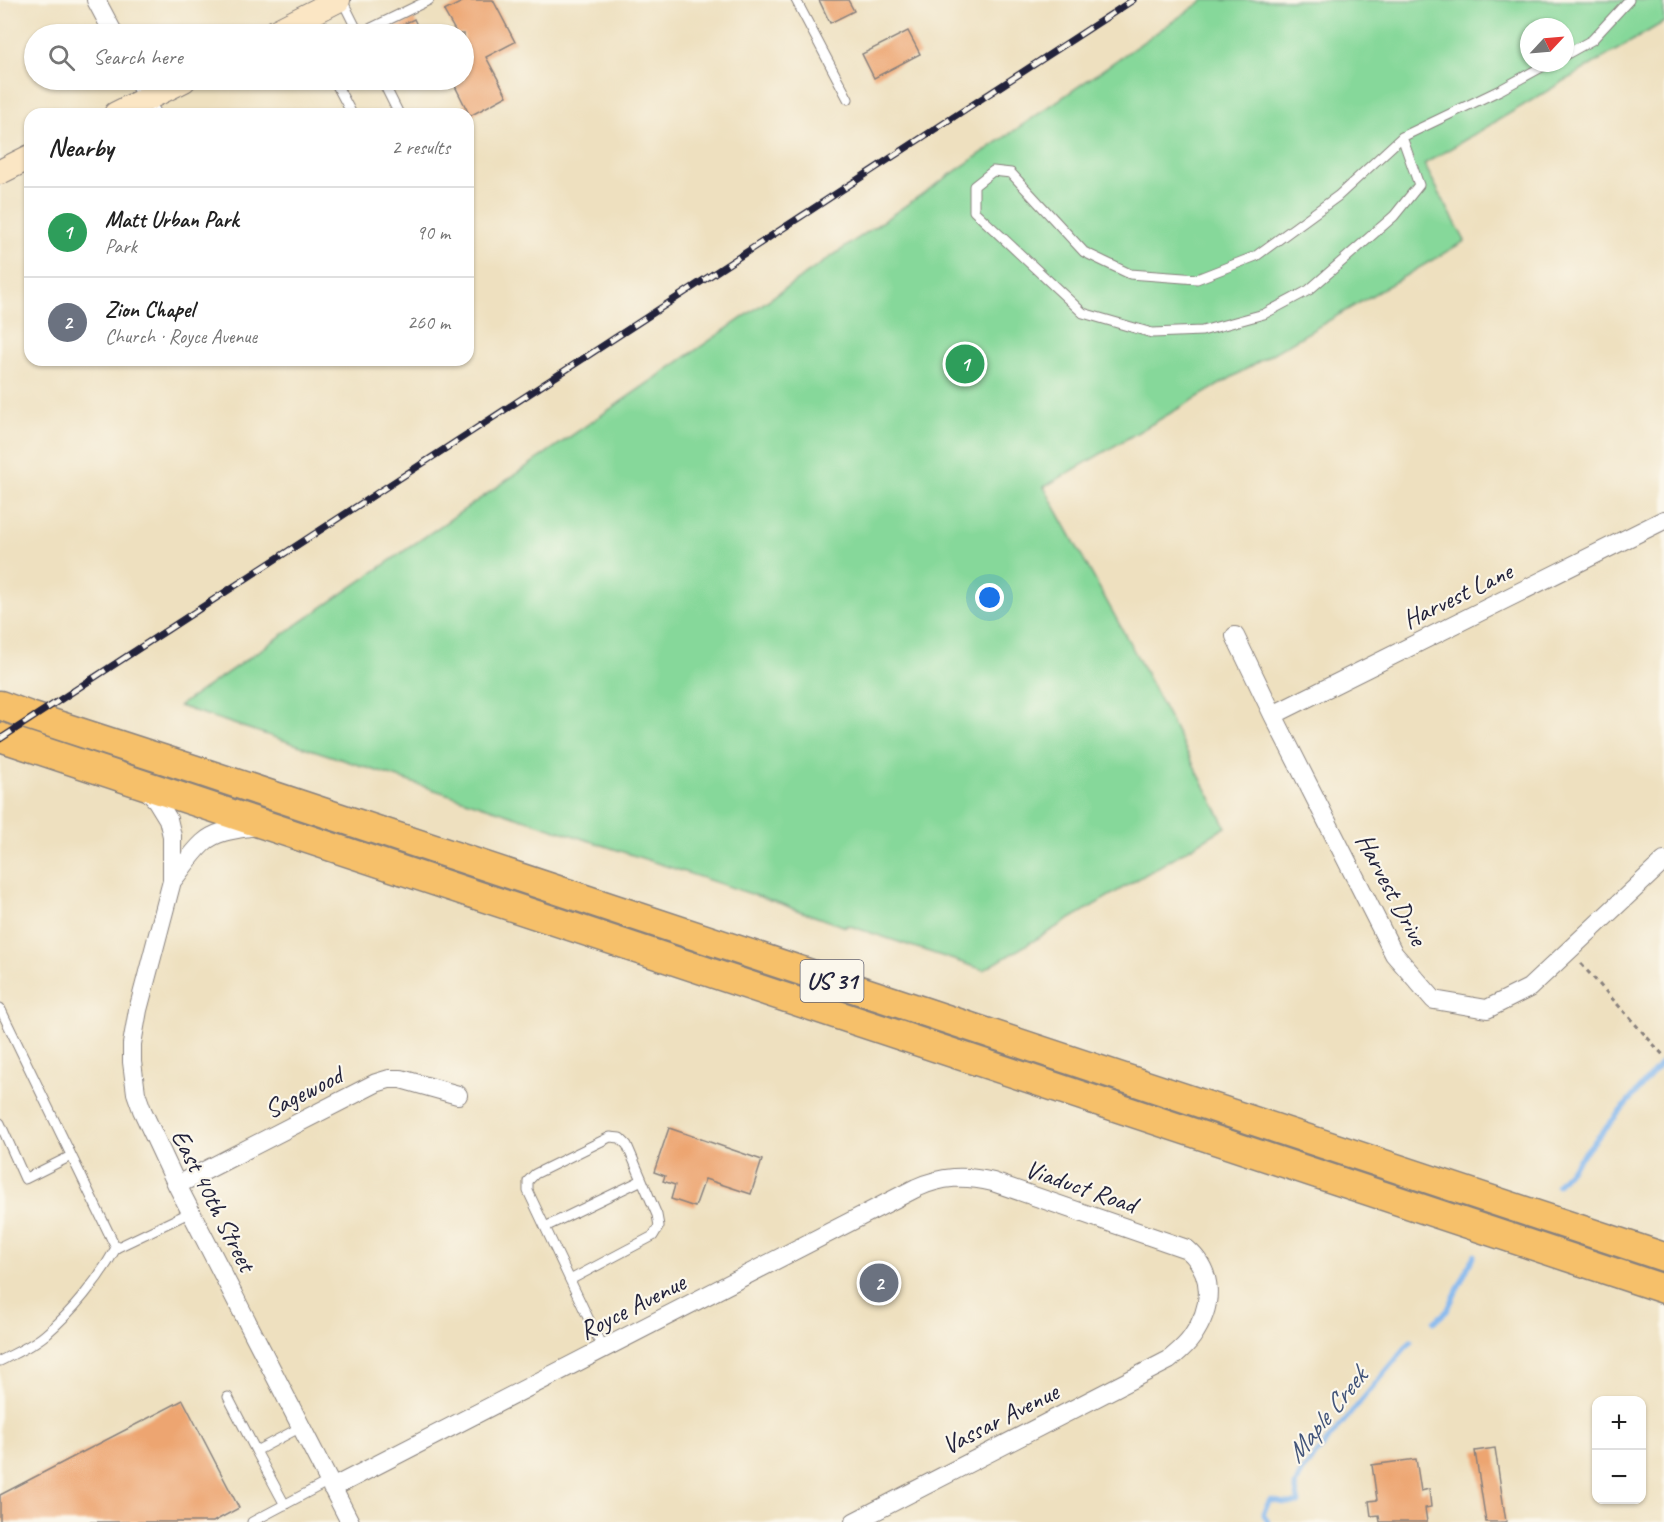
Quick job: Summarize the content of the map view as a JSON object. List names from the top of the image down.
{
  "streets": {
    "highway": ["US 31"],
    "street": [
      "Harvest Lane",
      "Harvest Drive",
      "Sagewood",
      "Viaduct Road",
      "East 40th Street",
      "Royce Avenue",
      "Vassar Avenue"
    ]
  },
  "crossings": [
    ["Harvest Lane", "Harvest Drive"],
    ["Sagewood", "East 40th Street"],
    ["Viaduct Road", "Royce Avenue"],
    ["Viaduct Road", "Vassar Avenue"],
    ["East 40th Street", "Royce Avenue"]
  ],
  "water": ["Maple Creek"],
  "north": "top right",
  "page": {
    "search": "Search here",
    "heading": ["Nearby", "2 results"],
    "list": [
      {
        "mark": "1",
        "name": "Matt Urban Park",
        "note": "Park",
        "value": "90 m"
      },
      {
        "mark": "2",
        "name": "Zion Chapel",
        "note": "Church · Royce Avenue",
        "value": "260 m"
      }
    ],
    "pins": ["1", "2"],
    "map_buttons": ["+", "−"]
  }
}
